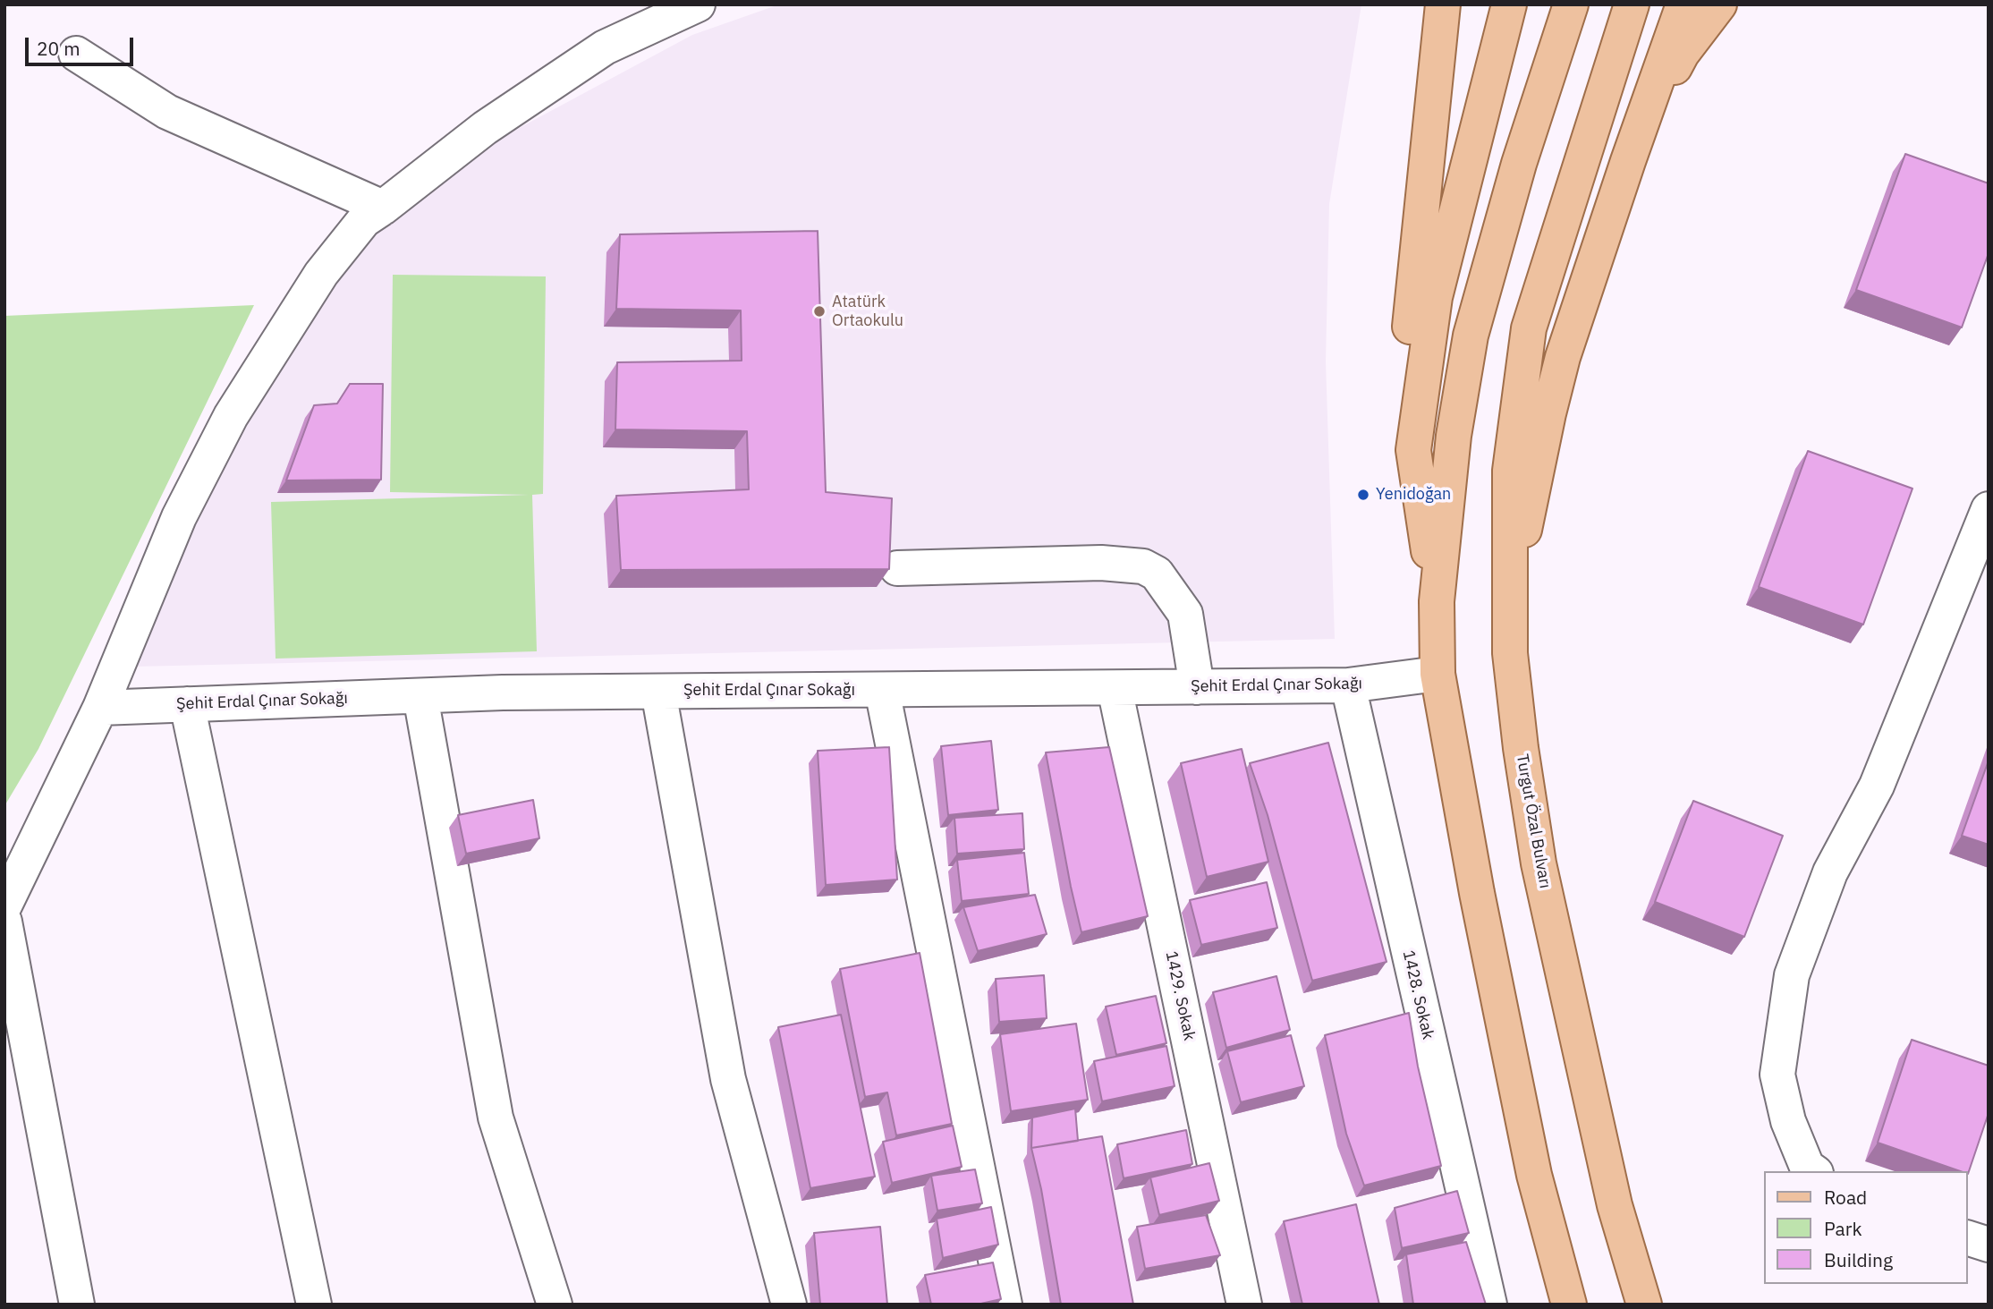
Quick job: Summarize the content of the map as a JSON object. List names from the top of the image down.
{
  "streets": {
    "main road": ["Turgut Özal Bulvarı"],
    "street": ["Şehit Erdal Çınar Sokağı", "1428. Sokak", "1429. Sokak"]
  },
  "crossings": [
    ["Şehit Erdal Çınar Sokağı", "1428. Sokak"],
    ["Şehit Erdal Çınar Sokağı", "1429. Sokak"]
  ],
  "places": ["Atatürk Ortaokulu", "Yenidoğan"],
  "legend": ["Road", "Park", "Building"],
  "scale_bar": "20 m"
}
